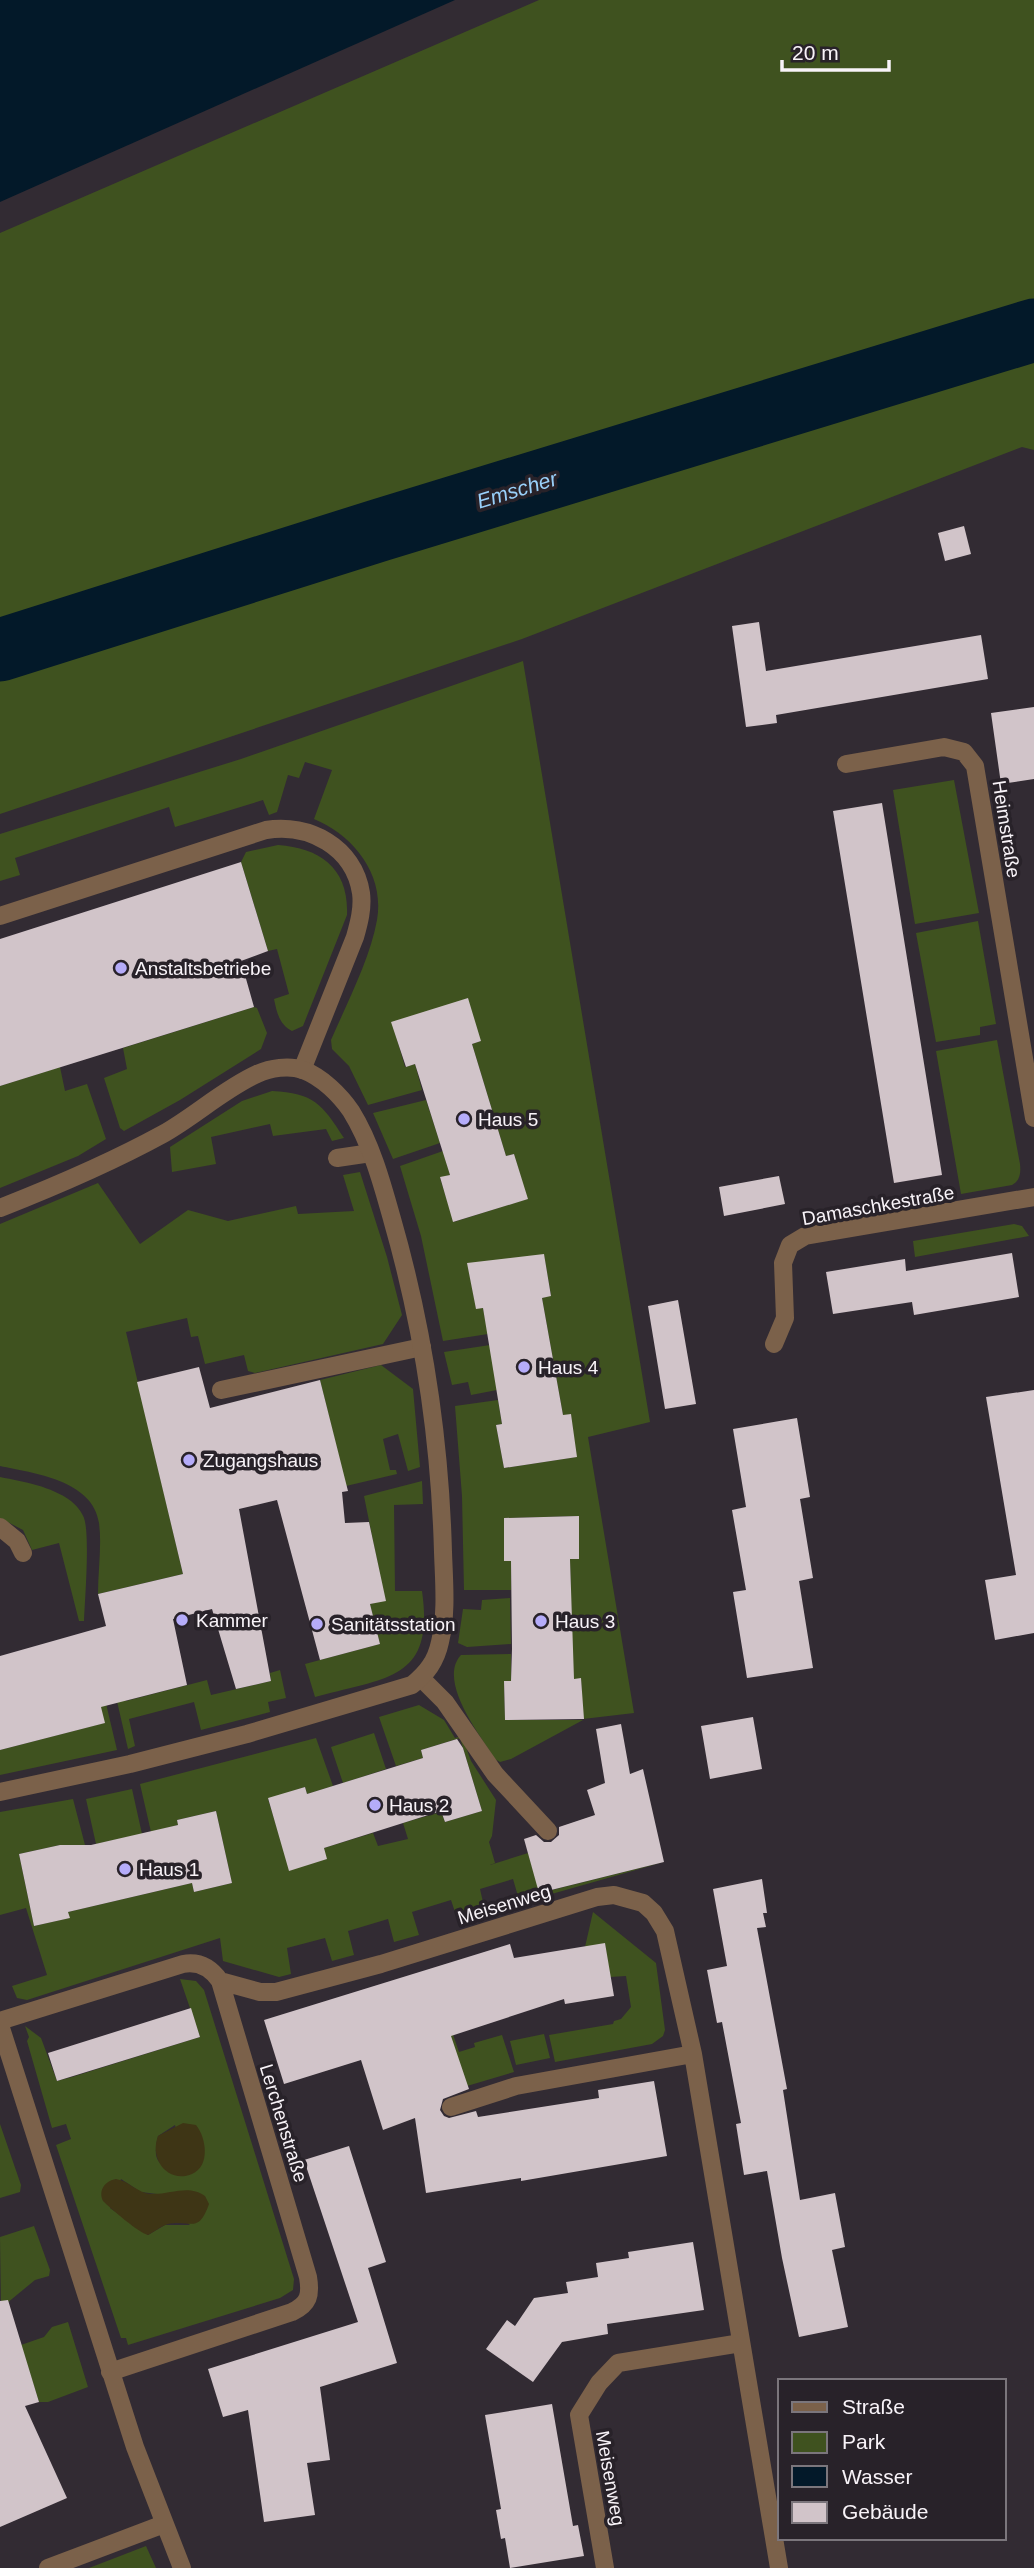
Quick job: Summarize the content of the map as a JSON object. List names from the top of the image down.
{
  "streets": {
    "street": [
      "Heimstraße",
      "Damaschkestraße",
      "Meisenweg",
      "Lerchenstraße"
    ]
  },
  "crossings": [
    ["Meisenweg", "Lerchenstraße"]
  ],
  "water": ["Emscher"],
  "places": [
    "Anstaltsbetriebe",
    "Haus 5",
    "Haus 4",
    "Zugangshaus",
    "Kammer",
    "Haus 3",
    "Sanitätsstation",
    "Haus 2",
    "Haus 1"
  ],
  "legend": [
    "Straße",
    "Park",
    "Wasser",
    "Gebäude"
  ],
  "scale_bar": "20 m"
}
